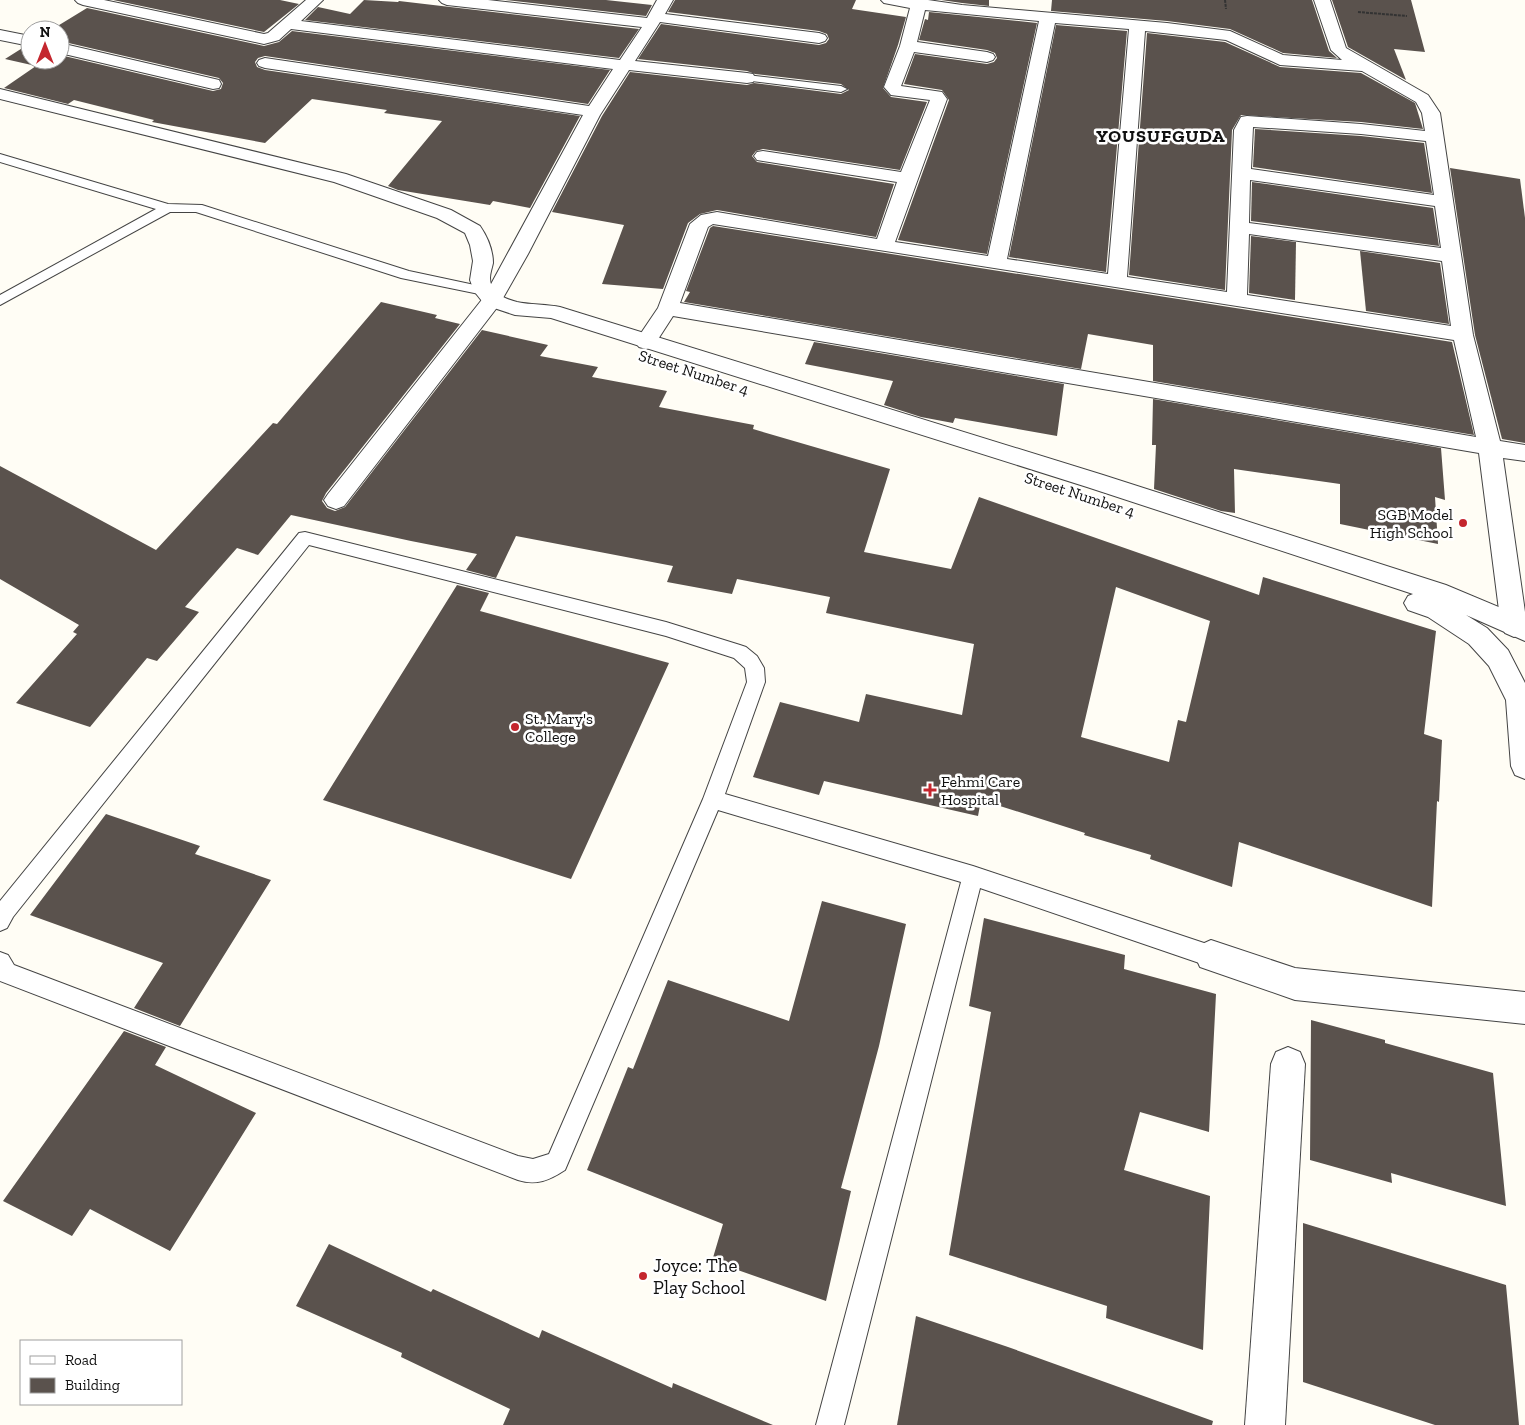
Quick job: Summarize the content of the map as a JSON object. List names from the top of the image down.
{
  "streets": {
    "street": ["Street Number 4"]
  },
  "districts": ["YOUSUFGUDA"],
  "places": {
    "other": ["SGB Model High School", "St. Mary's College", "Joyce: The Play School"],
    "health": ["Fehmi Care Hospital"]
  },
  "legend": ["Road", "Building"],
  "north": "top"
}
